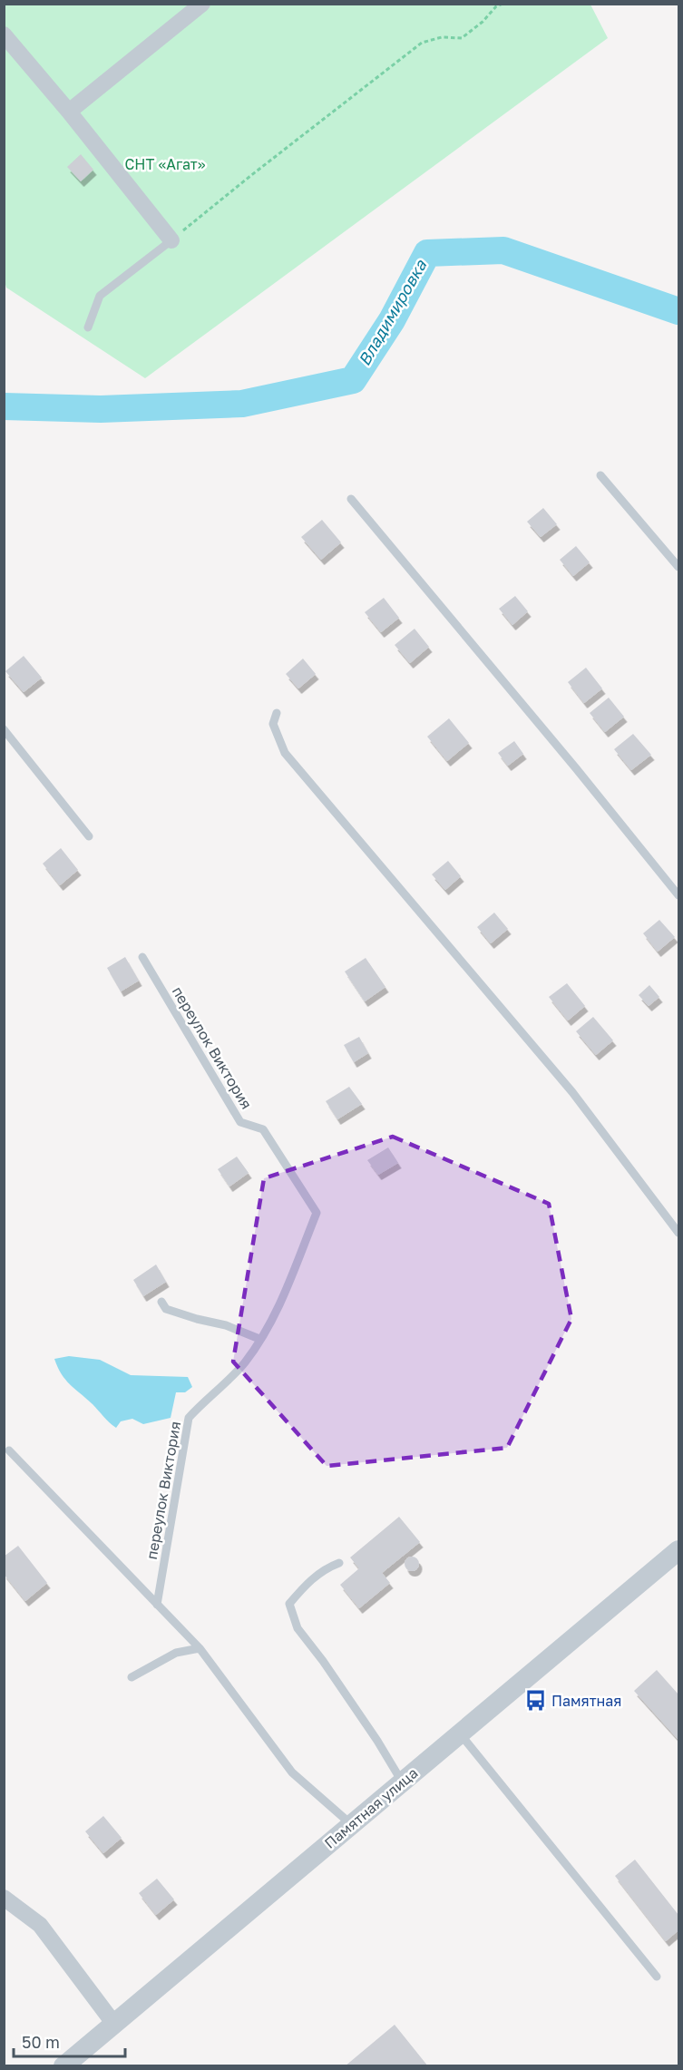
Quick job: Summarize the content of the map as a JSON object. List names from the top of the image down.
{
  "streets": {
    "street": ["Памятная улица"],
    "lane": ["переулок Виктория"]
  },
  "water": ["Владимировка"],
  "parks": ["СНТ «Агат»"],
  "places": {
    "bus stop": ["Памятная"]
  },
  "scale_bar": "50 m"
}
